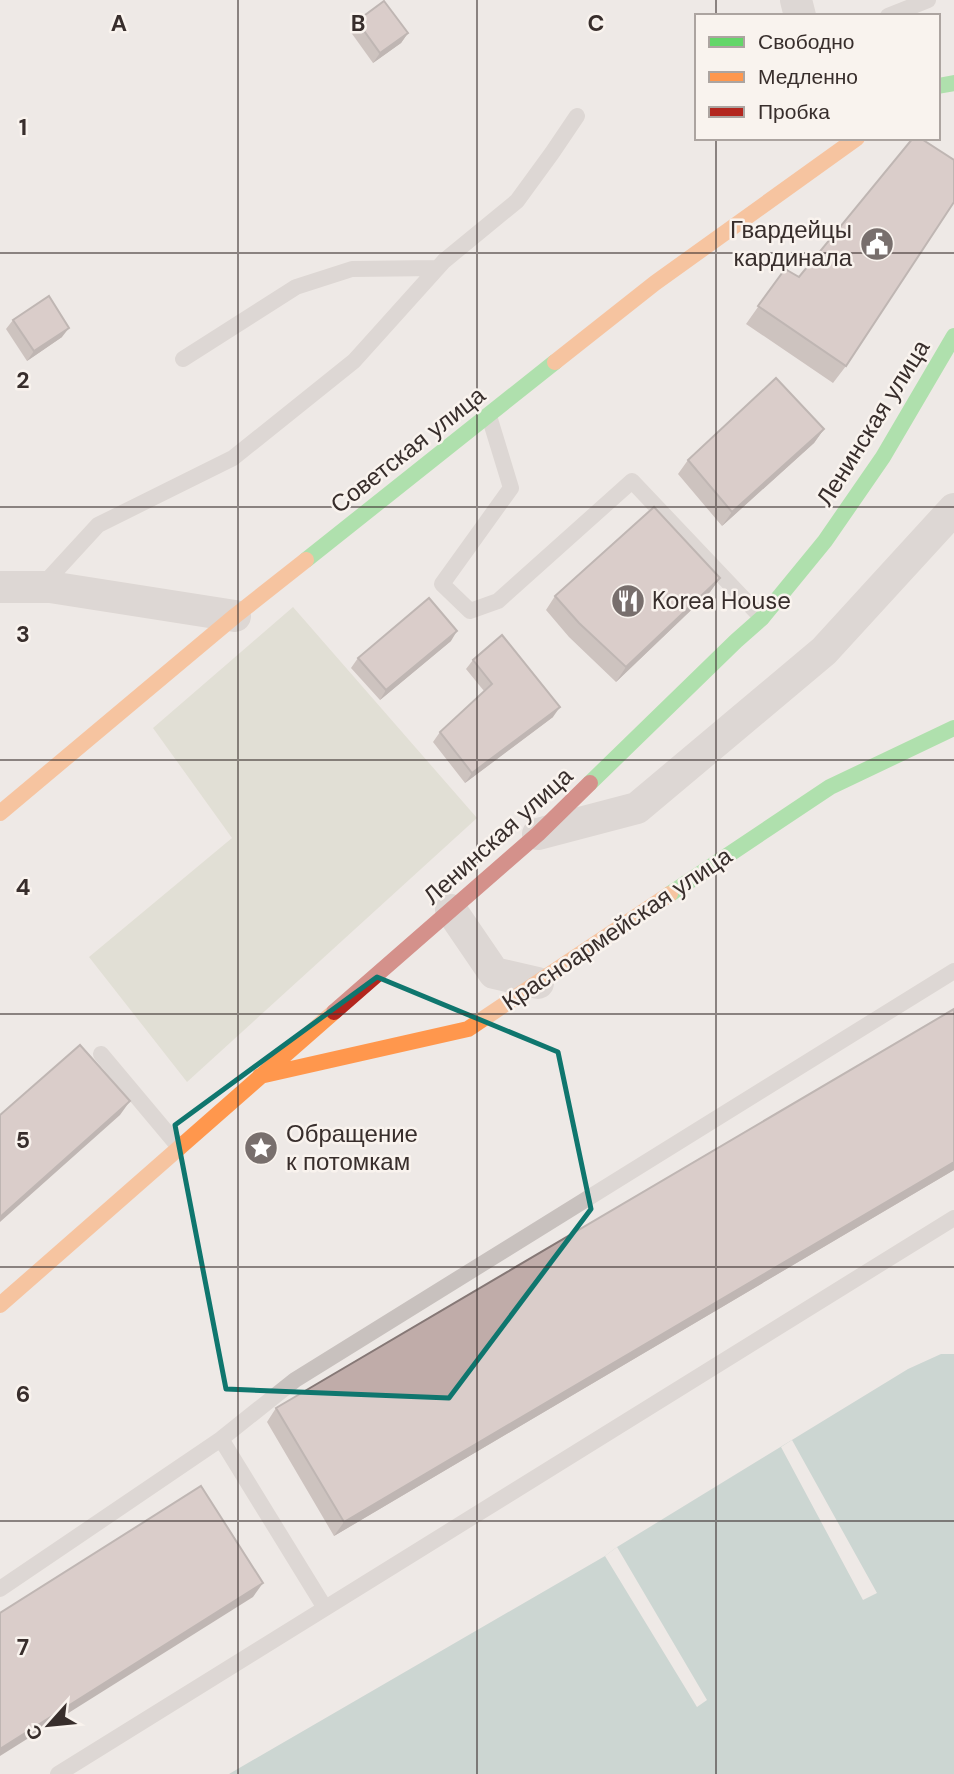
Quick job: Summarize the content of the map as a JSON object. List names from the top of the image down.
{
  "streets": {
    "main road": ["Ленинская улица", "Советская улица", "Красноармейская улица"]
  },
  "crossings": [
    ["Ленинская улица", "Красноармейская улица"]
  ],
  "places": {
    "public building": ["Гвардейцы кардинала"],
    "restaurant": ["Korea House"],
    "place": ["Обращение к потомкам"]
  },
  "legend": ["Свободно", "Медленно", "Пробка"],
  "north": "bottom left",
  "grid": {
    "columns": ["A", "B", "C"],
    "rows": [
      "1",
      "2",
      "3",
      "4",
      "5",
      "6",
      "7"
    ]
  }
}
